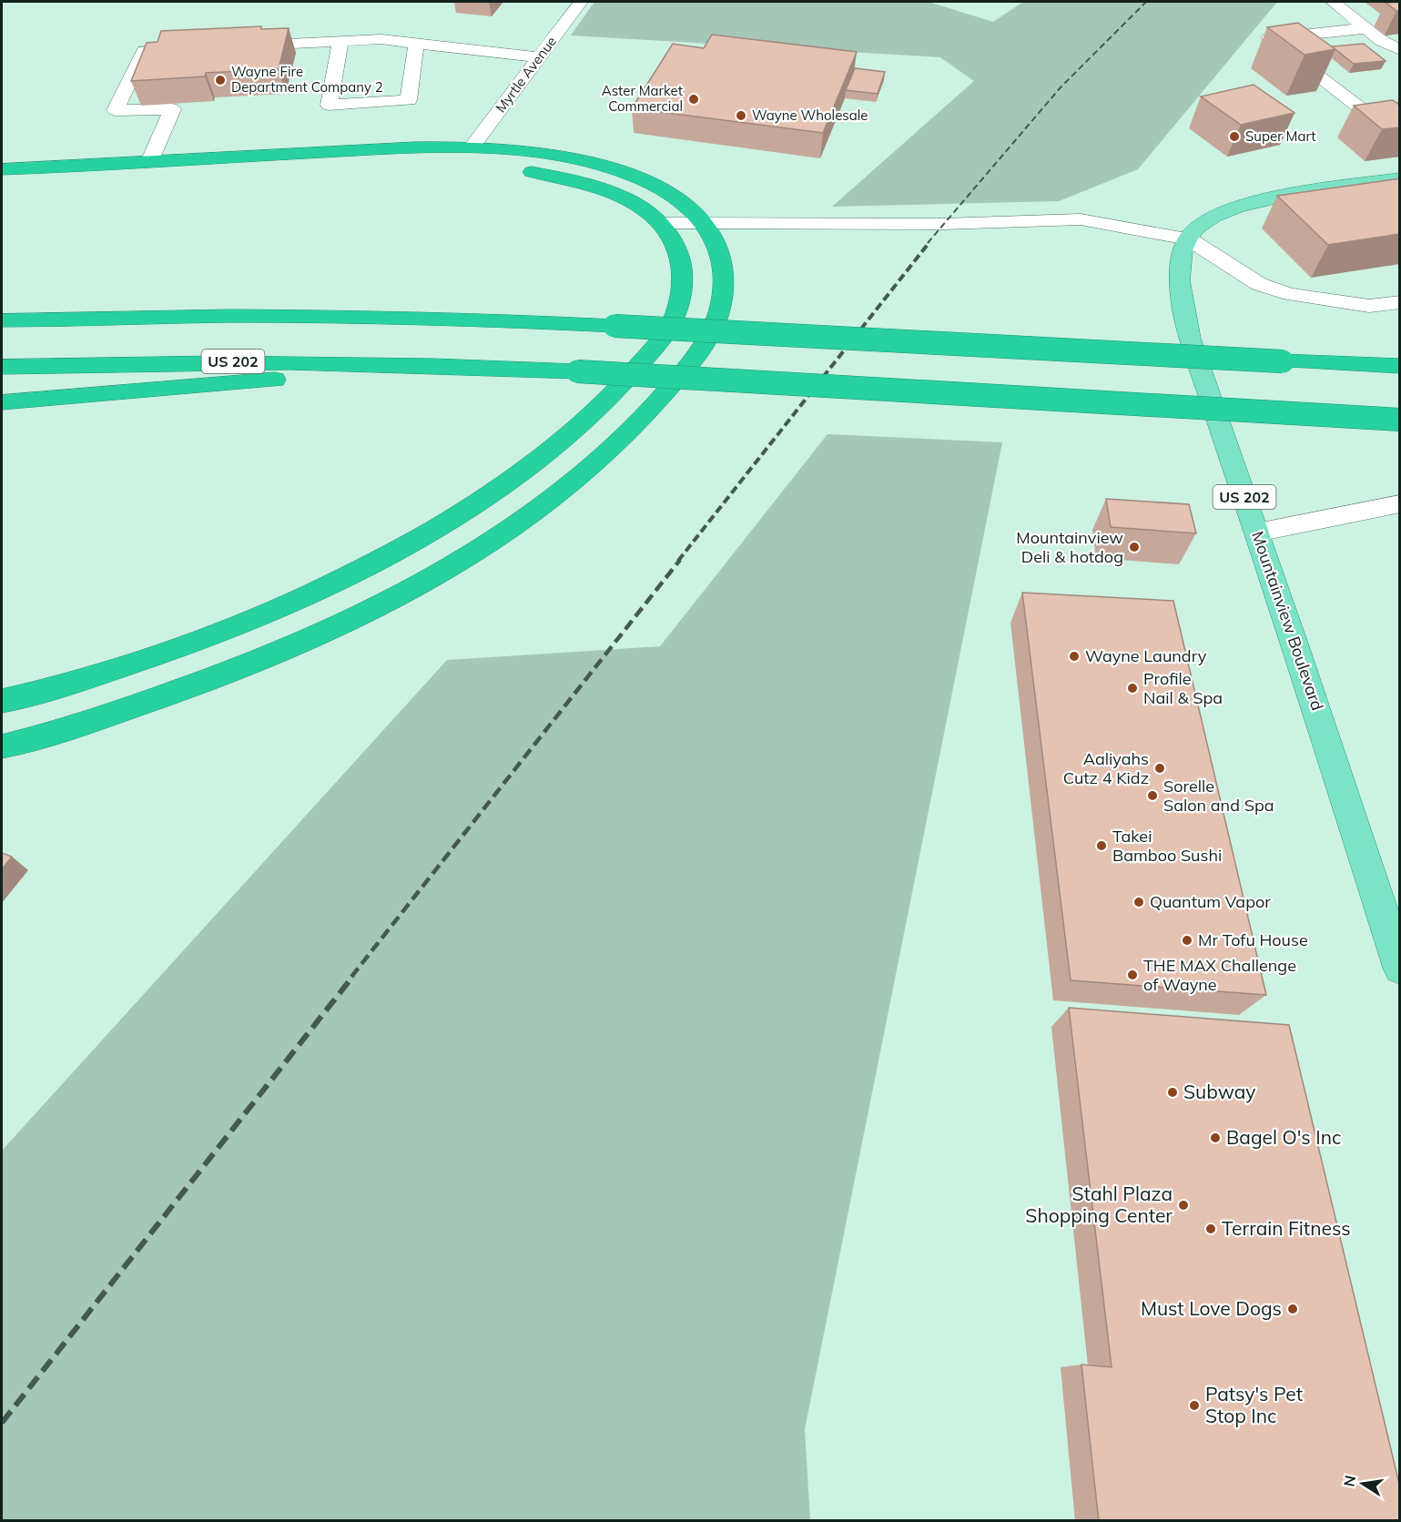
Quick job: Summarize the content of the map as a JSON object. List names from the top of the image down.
{
  "streets": {
    "highway": ["US 202"],
    "main road": ["Mountainview Boulevard"],
    "street": ["Myrtle Avenue"]
  },
  "places": [
    "Wayne Fire Department Company 2",
    "Aster Market Commercial",
    "Wayne Wholesale",
    "Super Mart",
    "Mountainview Deli & hotdog",
    "Wayne Laundry",
    "Profile Nail & Spa",
    "Aaliyahs Cutz 4 Kidz",
    "Sorelle Salon and Spa",
    "Takei Bamboo Sushi",
    "Quantum Vapor",
    "Mr Tofu House",
    "THE MAX Challenge of Wayne",
    "Subway",
    "Bagel O's Inc",
    "Stahl Plaza Shopping Center",
    "Terrain Fitness",
    "Must Love Dogs",
    "Patsy's Pet Stop Inc"
  ],
  "north": "left"
}
